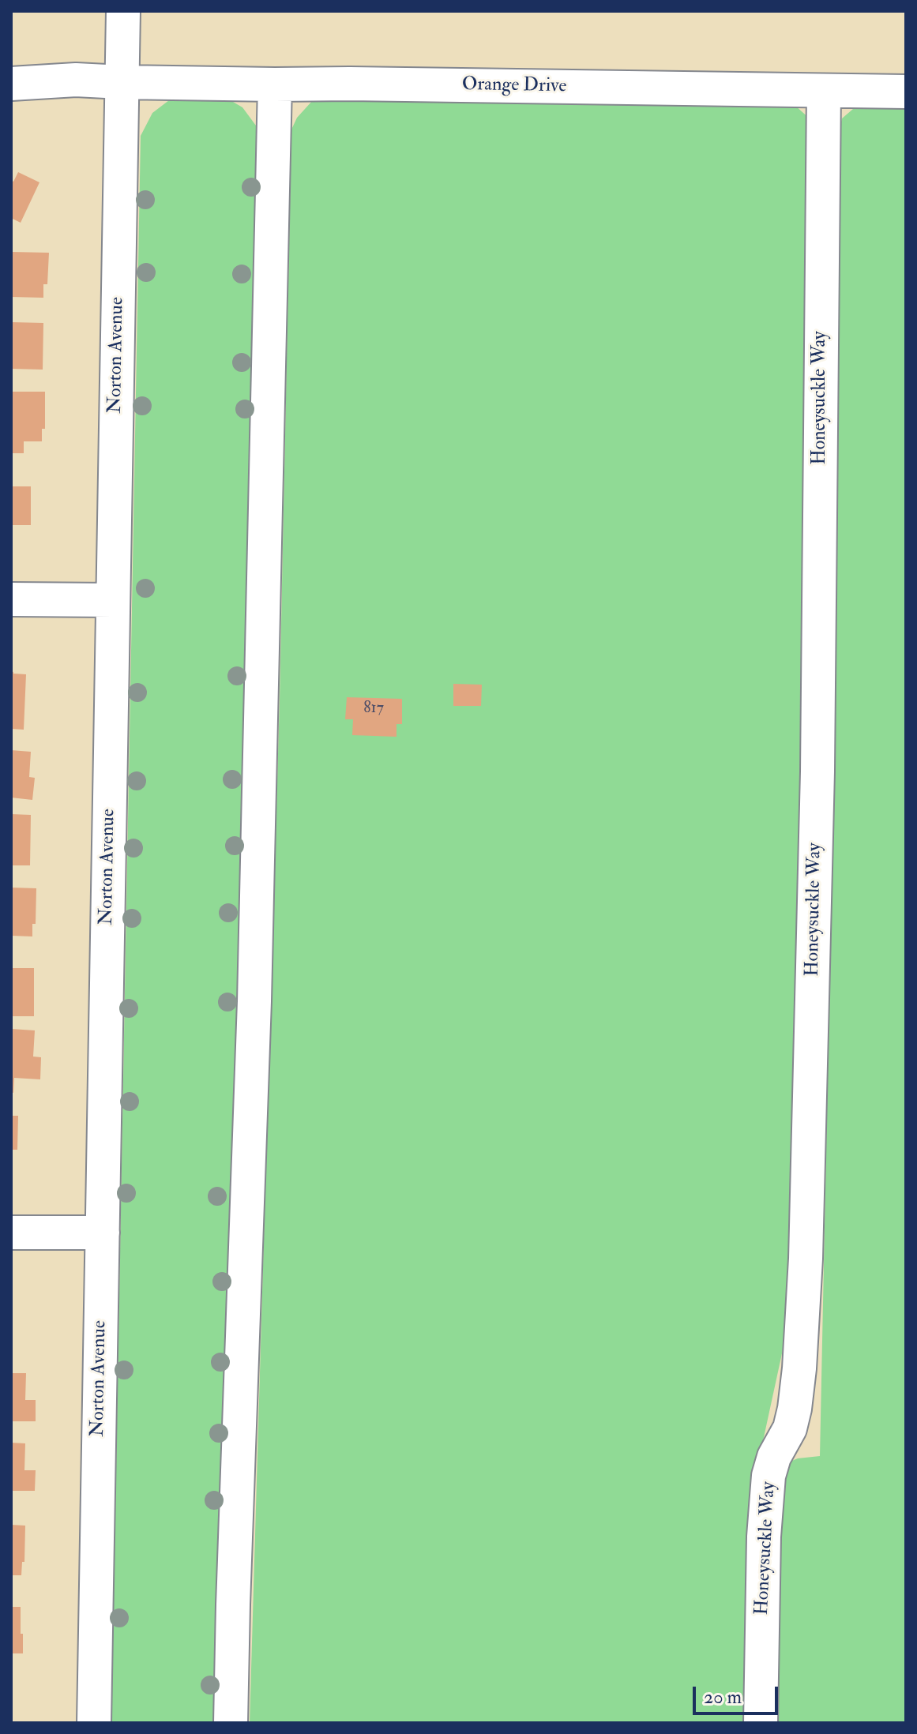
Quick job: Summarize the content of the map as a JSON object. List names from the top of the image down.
{
  "streets": {
    "street": ["Orange Drive", "Norton Avenue", "Honeysuckle Way"]
  },
  "crossings": [
    ["Orange Drive", "Norton Avenue"],
    ["Orange Drive", "Honeysuckle Way"]
  ],
  "house_numbers": ["817"],
  "scale_bar": "20 m"
}
